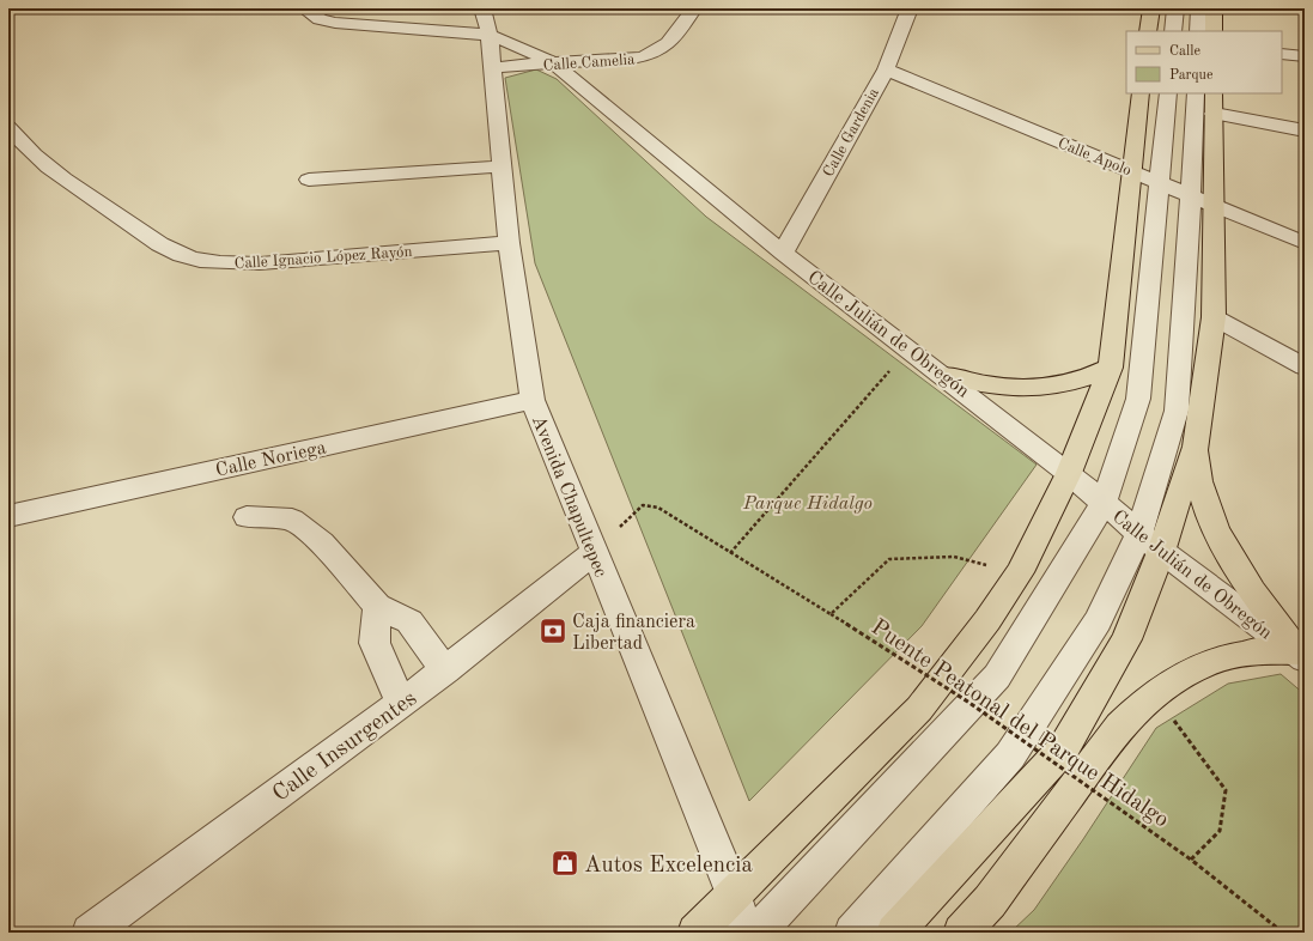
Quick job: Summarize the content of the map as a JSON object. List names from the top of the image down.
{
  "streets": {
    "street": [
      "Calle Camelia",
      "Calle Gardenia",
      "Calle Apolo",
      "Calle Ignacio López Rayón",
      "Calle Julián de Obregón",
      "Calle Noriega",
      "Avenida Chapultepec",
      "Calle Insurgentes"
    ],
    "path": ["Puente Peatonal del Parque Hidalgo"]
  },
  "crossings": [
    ["Calle Camelia", "Calle Julián de Obregón"],
    ["Calle Camelia", "Avenida Chapultepec"],
    ["Calle Gardenia", "Calle Apolo"],
    ["Calle Gardenia", "Calle Julián de Obregón"],
    ["Calle Ignacio López Rayón", "Avenida Chapultepec"],
    ["Calle Julián de Obregón", "Avenida Chapultepec"],
    ["Calle Noriega", "Avenida Chapultepec"],
    ["Avenida Chapultepec", "Puente Peatonal del Parque Hidalgo"],
    ["Avenida Chapultepec", "Calle Insurgentes"],
    ["Puente Peatonal del Parque Hidalgo", "Calle Insurgentes"]
  ],
  "parks": ["Parque Hidalgo"],
  "places": {
    "bank": ["Caja financiera Libertad"],
    "shop": ["Autos Excelencia"]
  },
  "legend": ["Calle", "Parque"]
}
